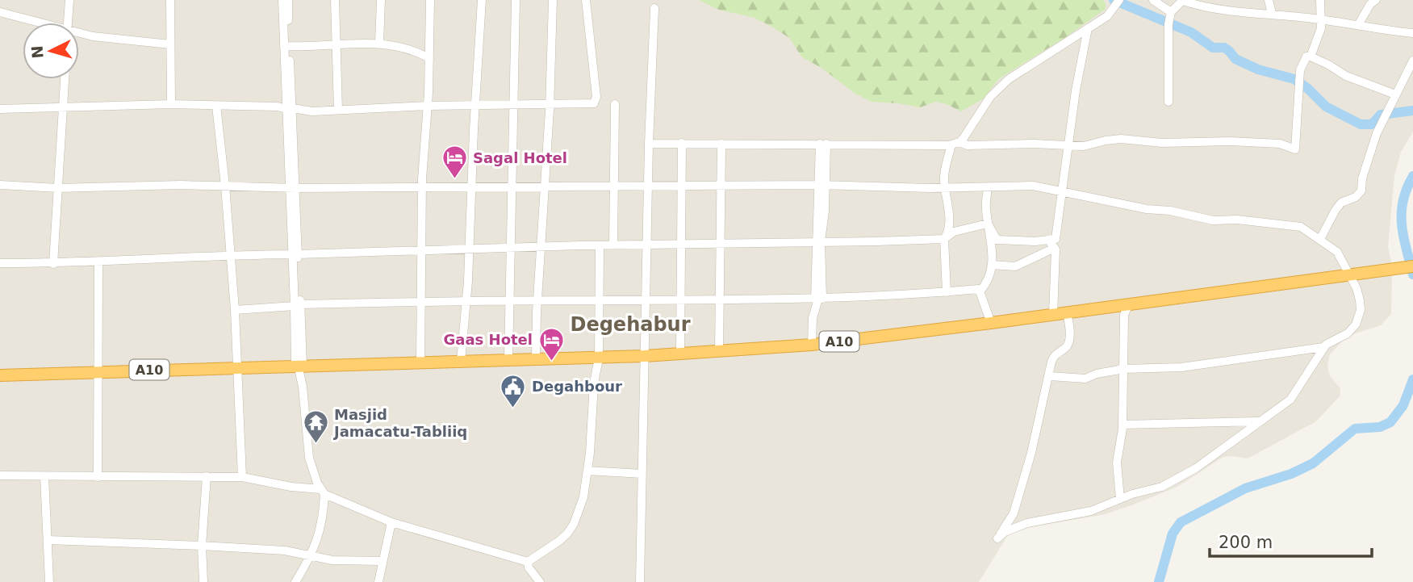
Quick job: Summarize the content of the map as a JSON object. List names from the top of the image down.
{
  "streets": {
    "highway": ["A10"]
  },
  "districts": ["Degehabur"],
  "places": {
    "hotel": ["Sagal Hotel", "Gaas Hotel"],
    "public building": ["Degahbour"],
    "temple": ["Masjid Jamacatu-Tabliiq"]
  },
  "scale_bar": "200 m",
  "north": "left"
}
